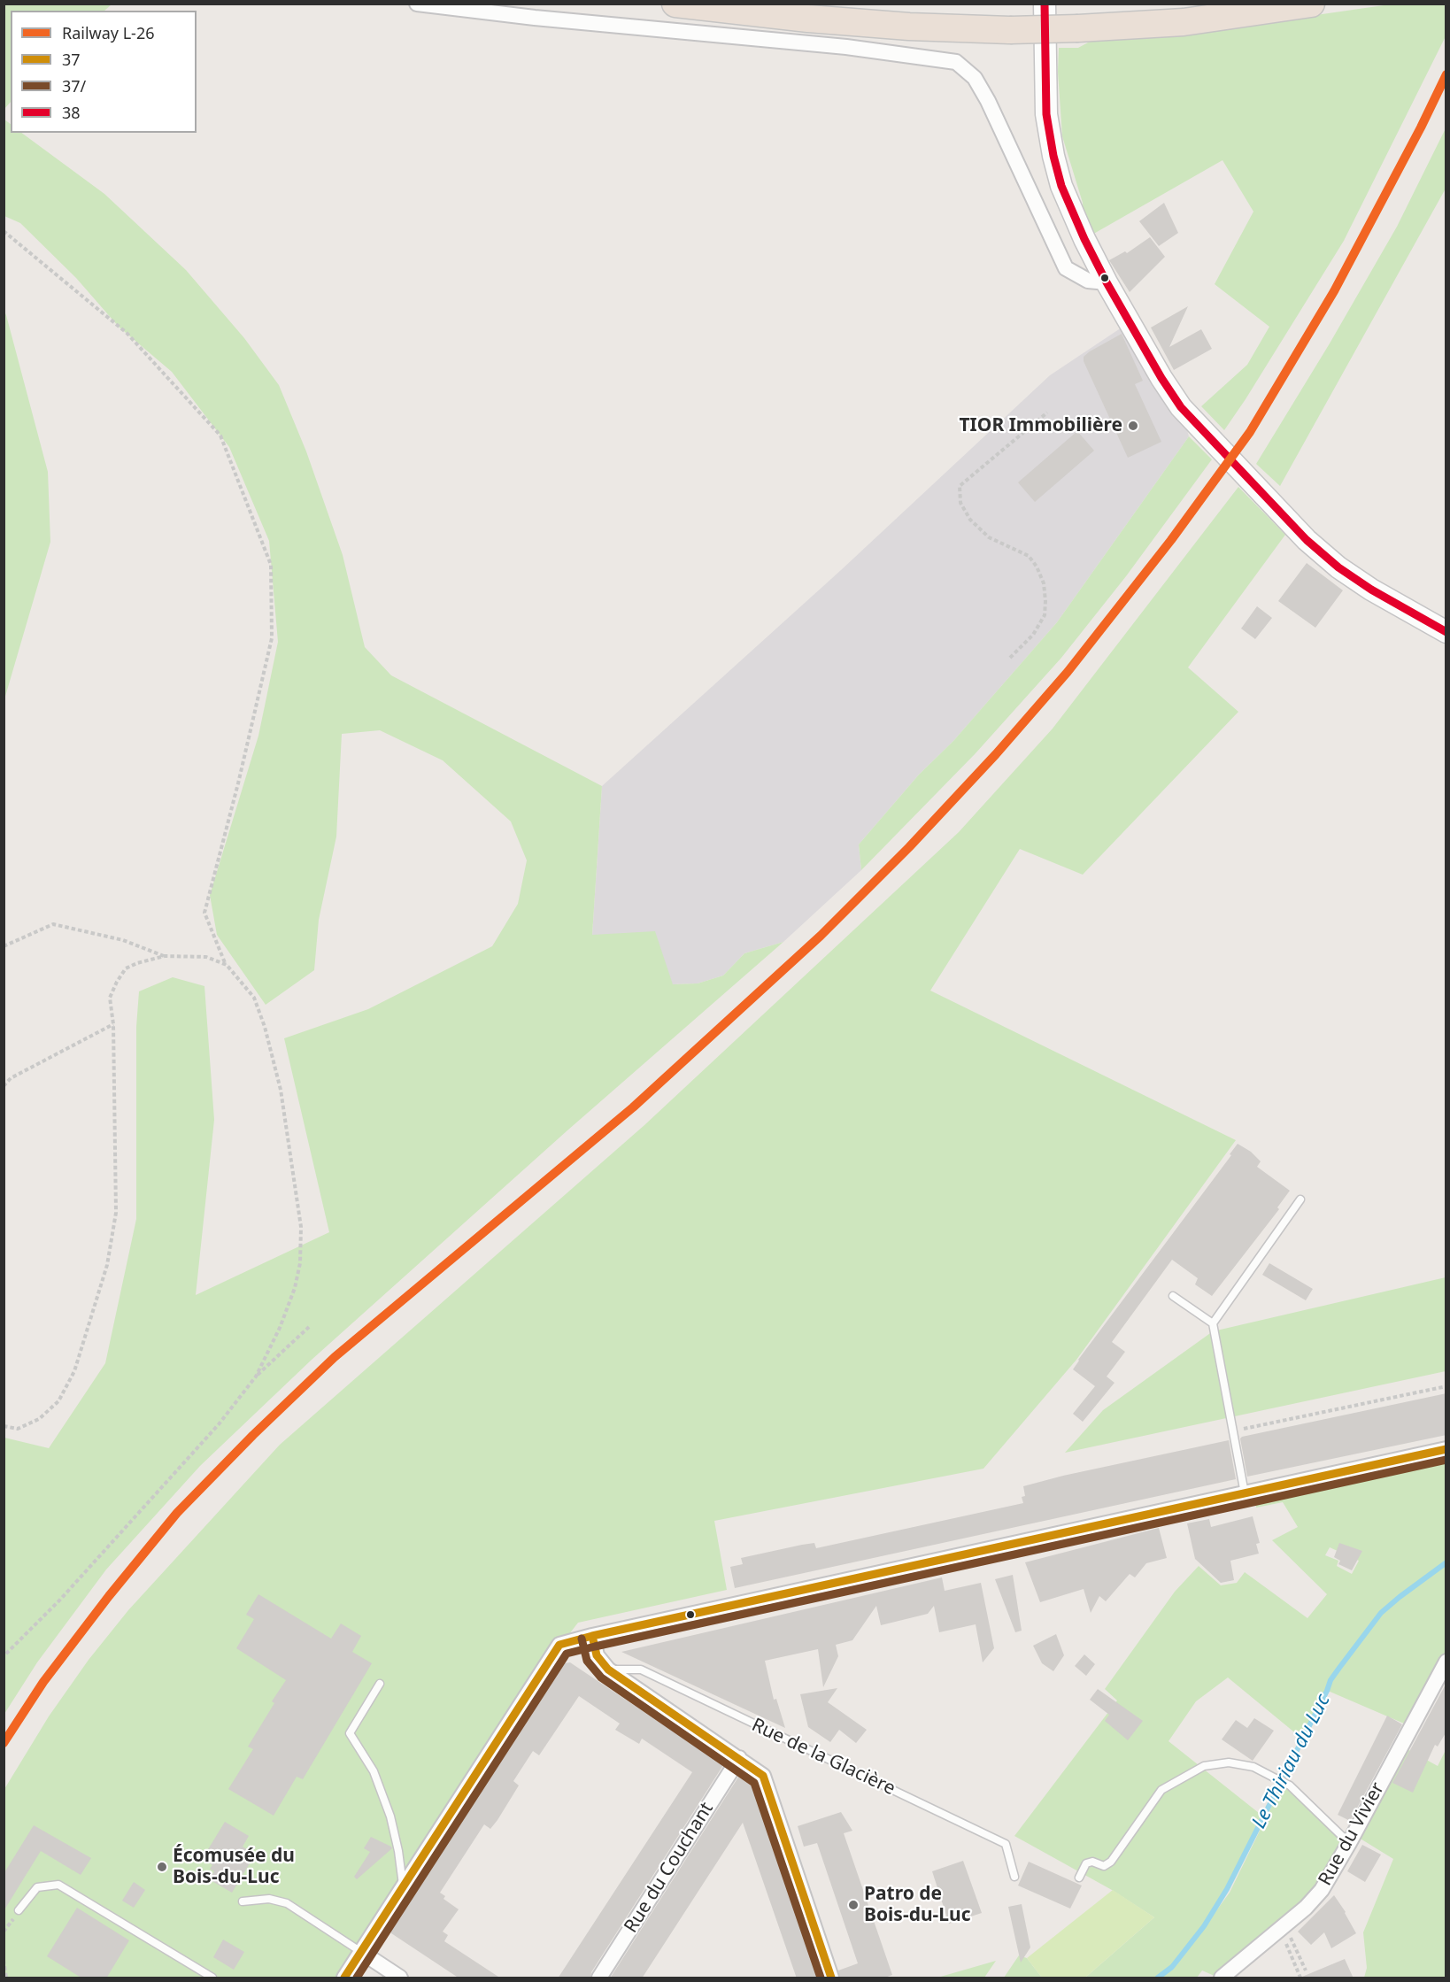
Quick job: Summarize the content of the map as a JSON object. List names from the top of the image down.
{
  "streets": {
    "street": ["Rue de la Glacière", "Rue du Vivier", "Rue du Couchant"]
  },
  "crossings": [
    ["Rue de la Glacière", "Rue du Couchant"]
  ],
  "water": ["Le Thiriau du Luc"],
  "places": ["TIOR Immobilière", "Écomusée du Bois-du-Luc", "Patro de Bois-du-Luc"],
  "lines": [
    "transit line 38",
    "rail line L-26",
    "transit line 37",
    "transit line 37/"
  ],
  "legend": [
    "Railway L-26",
    "37",
    "37/",
    "38"
  ]
}
